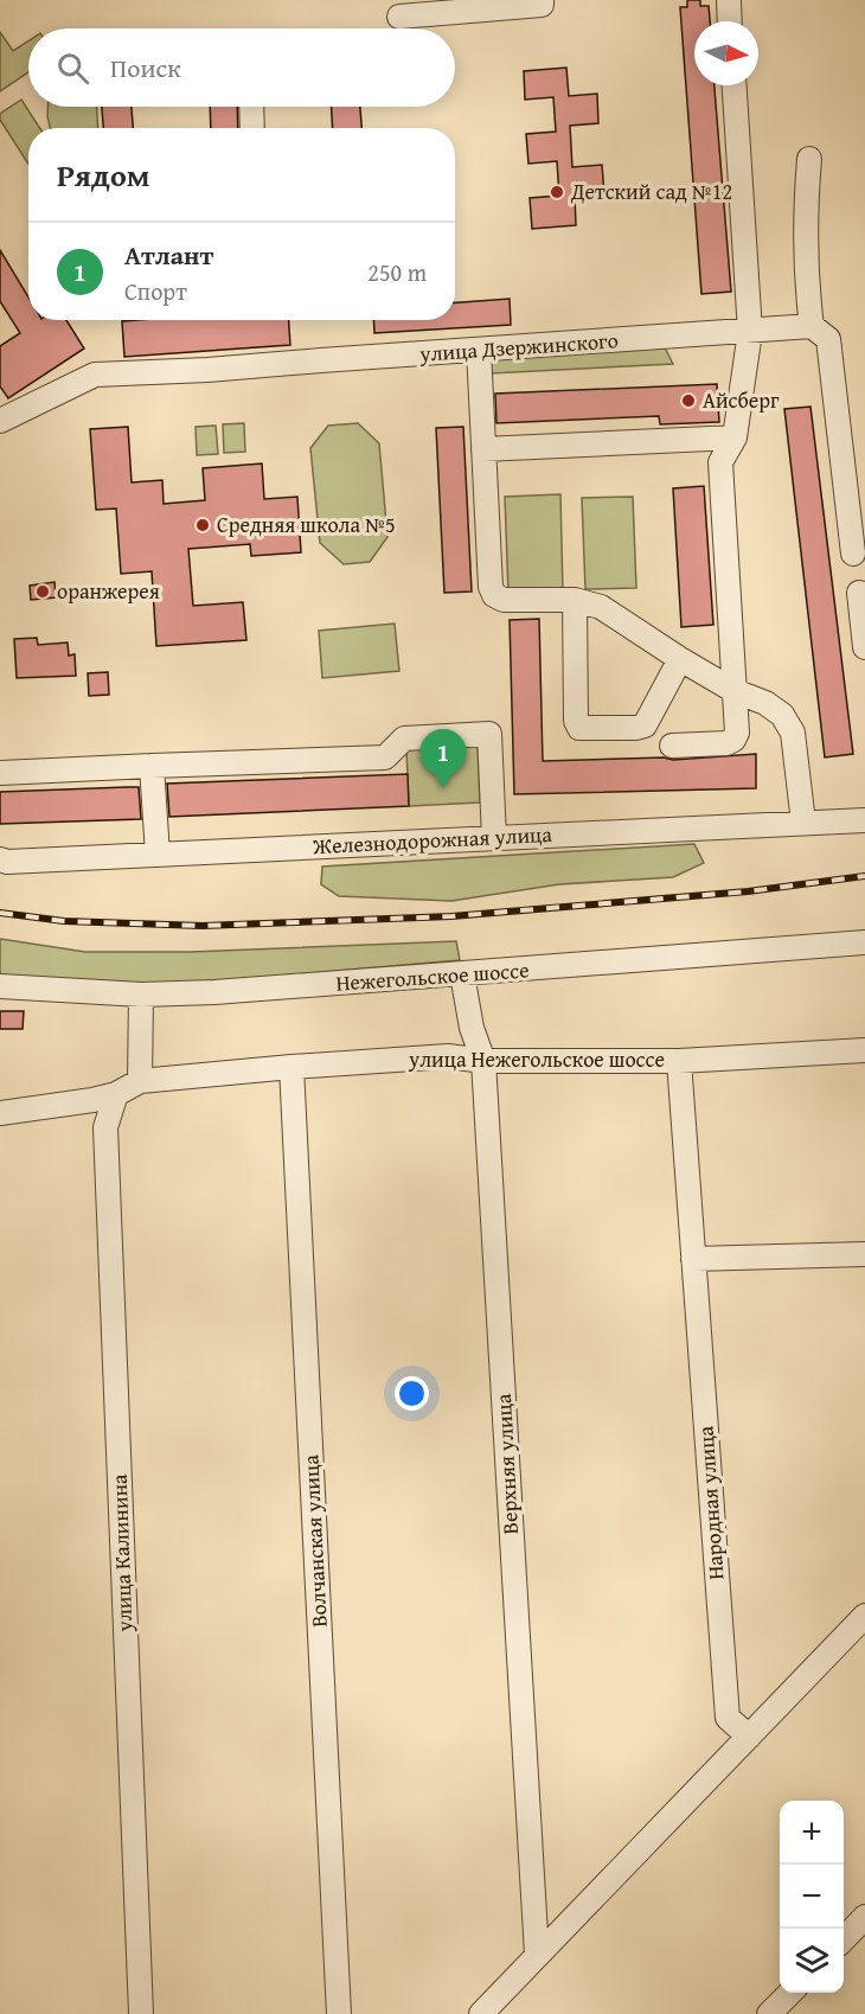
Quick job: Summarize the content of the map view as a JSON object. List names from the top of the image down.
{
  "streets": {
    "street": [
      "улица Дзержинского",
      "Железнодорожная улица",
      "Нежегольское шоссе",
      "улица Нежегольское шоссе",
      "Верхняя улица",
      "Народная улица",
      "Волчанская улица",
      "улица Калинина"
    ]
  },
  "crossings": [
    ["Нежегольское шоссе", "Верхняя улица"],
    ["улица Нежегольское шоссе", "Верхняя улица"],
    ["улица Нежегольское шоссе", "Народная улица"],
    ["улица Нежегольское шоссе", "Волчанская улица"],
    ["улица Нежегольское шоссе", "улица Калинина"]
  ],
  "places": [
    "Детский сад №12",
    "Айсберг",
    "Средняя школа №5",
    "оранжерея"
  ],
  "north": "right",
  "page": {
    "search": "Поиск",
    "heading": "Рядом",
    "list": [
      {
        "mark": "1",
        "name": "Атлант",
        "note": "Спорт",
        "value": "250 m"
      }
    ],
    "pins": "1",
    "map_buttons": ["+", "−"]
  }
}
